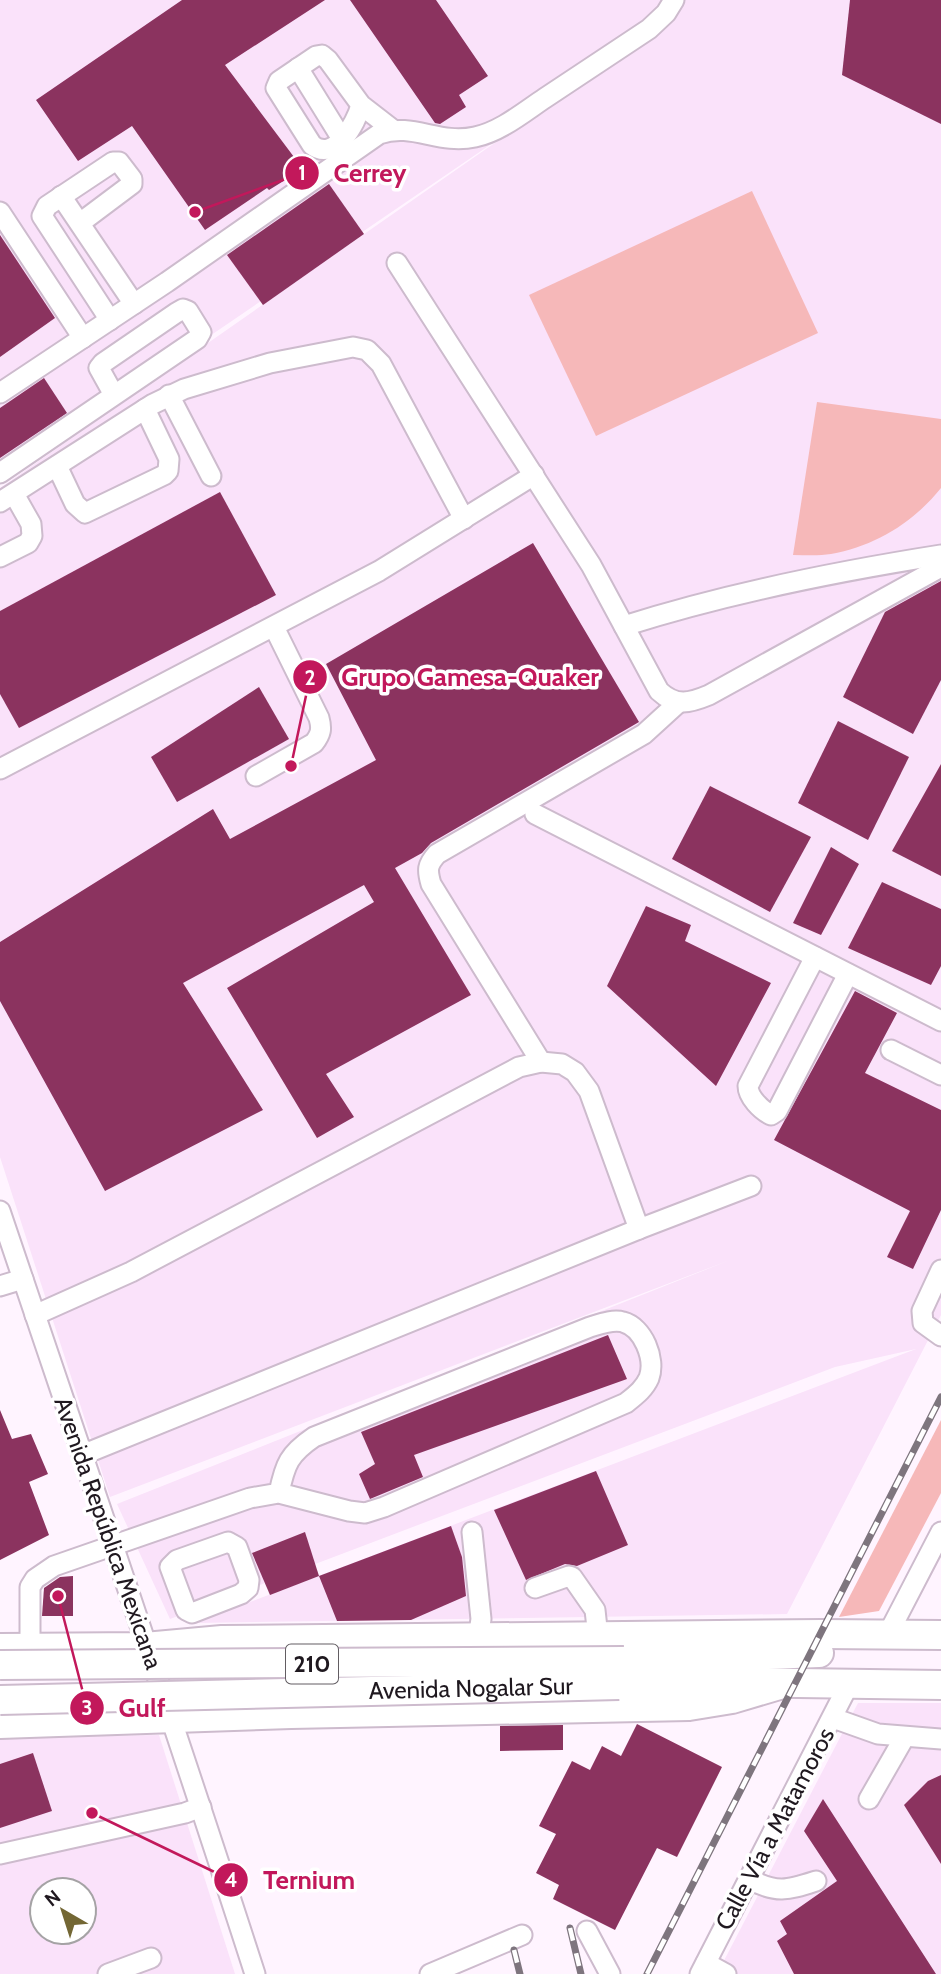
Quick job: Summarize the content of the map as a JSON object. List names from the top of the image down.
{
  "streets": {
    "highway": ["210", "Avenida Nogalar Sur"],
    "street": ["Avenida República Mexicana", "Calle Vía a Matamoros"]
  },
  "crossings": [
    ["Avenida Nogalar Sur", "Calle Vía a Matamoros"]
  ],
  "places": [
    "Cerrey",
    "Grupo Gamesa-Quaker",
    "Gulf",
    "Ternium"
  ],
  "north": "top left"
}
